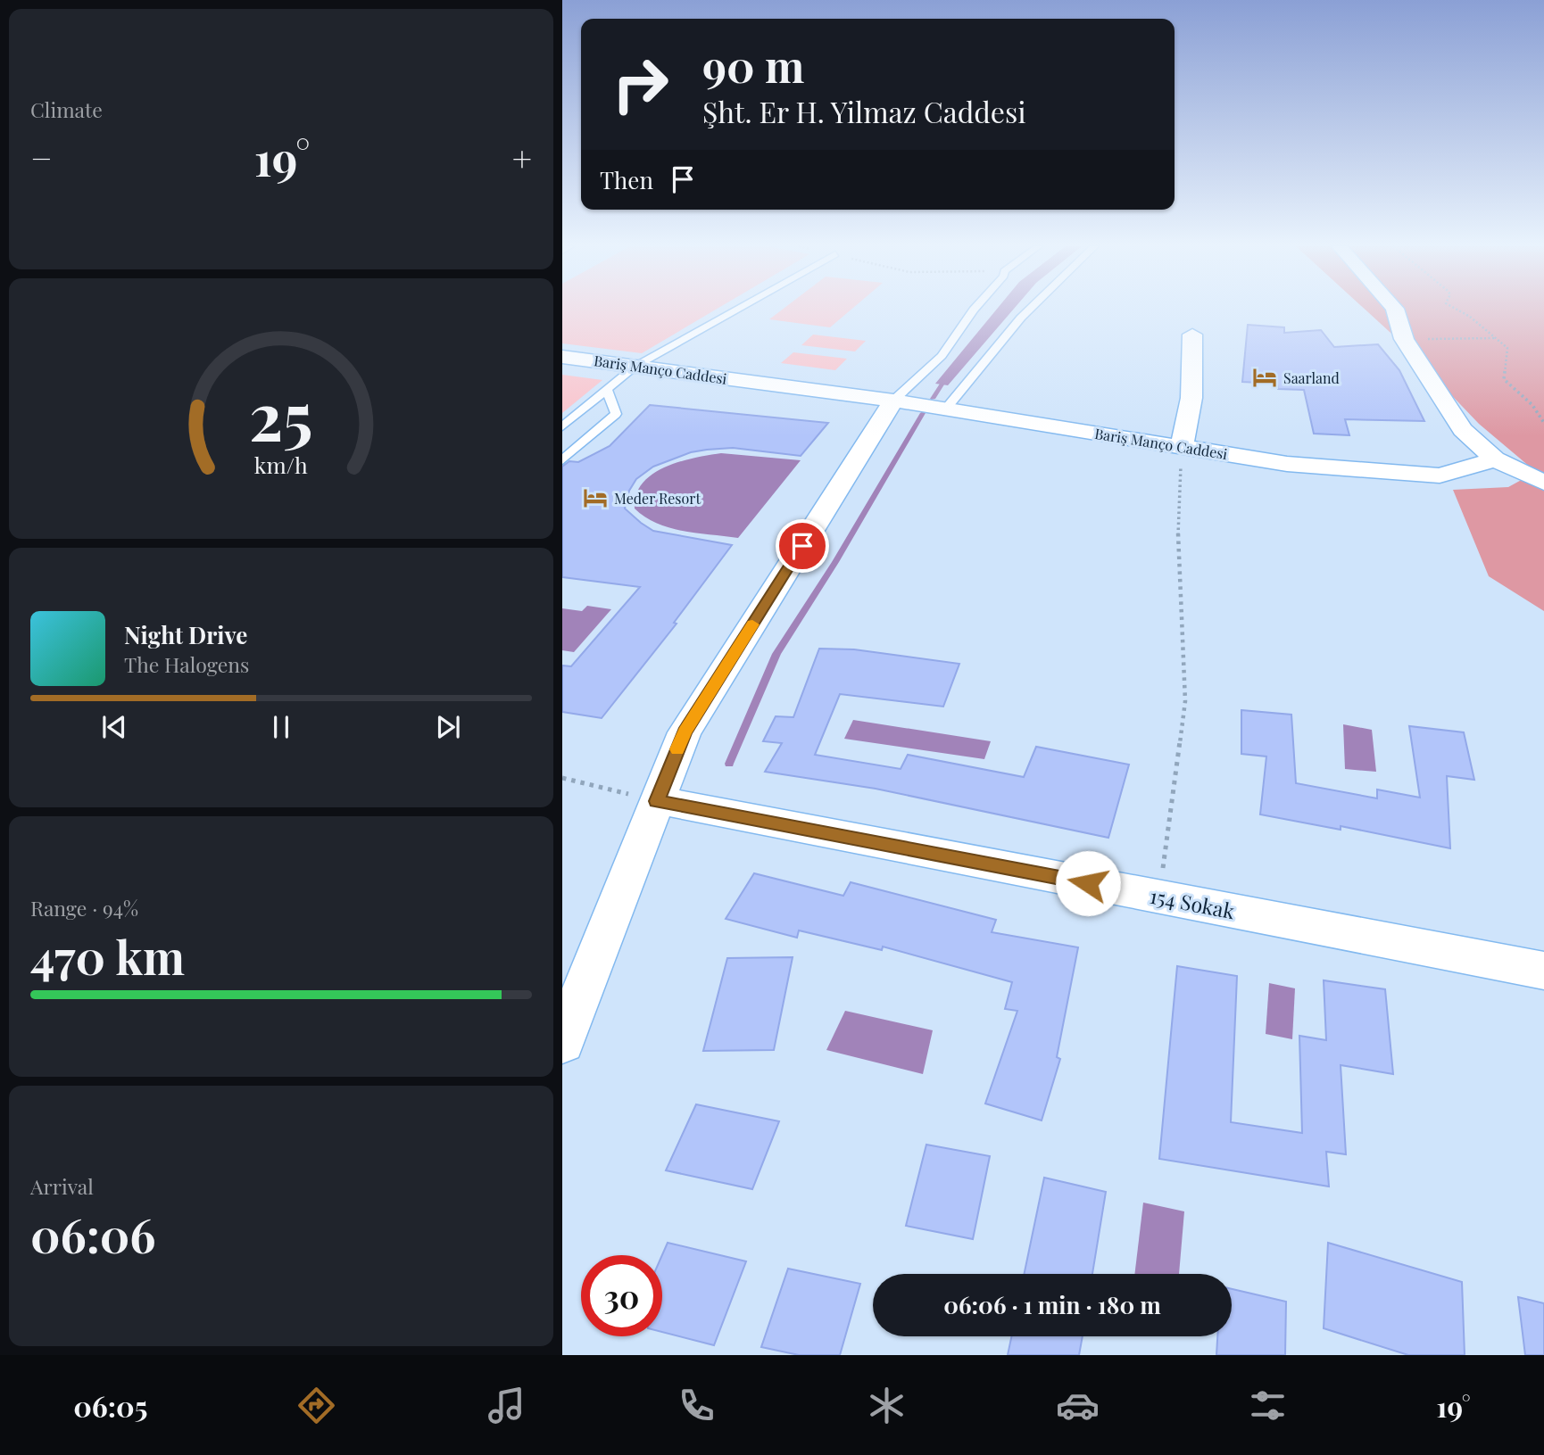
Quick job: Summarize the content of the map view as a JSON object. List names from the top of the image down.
{
  "streets": {
    "street": ["Bariş Manço Caddesi", "154 Sokak"]
  },
  "places": {
    "hotel": ["Saarland", "Meder Resort"]
  },
  "page": {
    "tile": [
      "Climate",
      ["Range · 94%", "470 km"],
      ["Arrival", "06:06"]
    ],
    "turn": ["90 m", "Şht. Er H. Yilmaz Caddesi"],
    "heat": ["−", "19°", "+"],
    "then": "Then",
    "song": ["Night Drive", "The Halogens"],
    "limit": "30",
    "trip": "06:06 · 1 min · 180 m",
    "tabs": ["06:05", "19°"],
    "gauge": ["25", "km/h"]
  }
}
